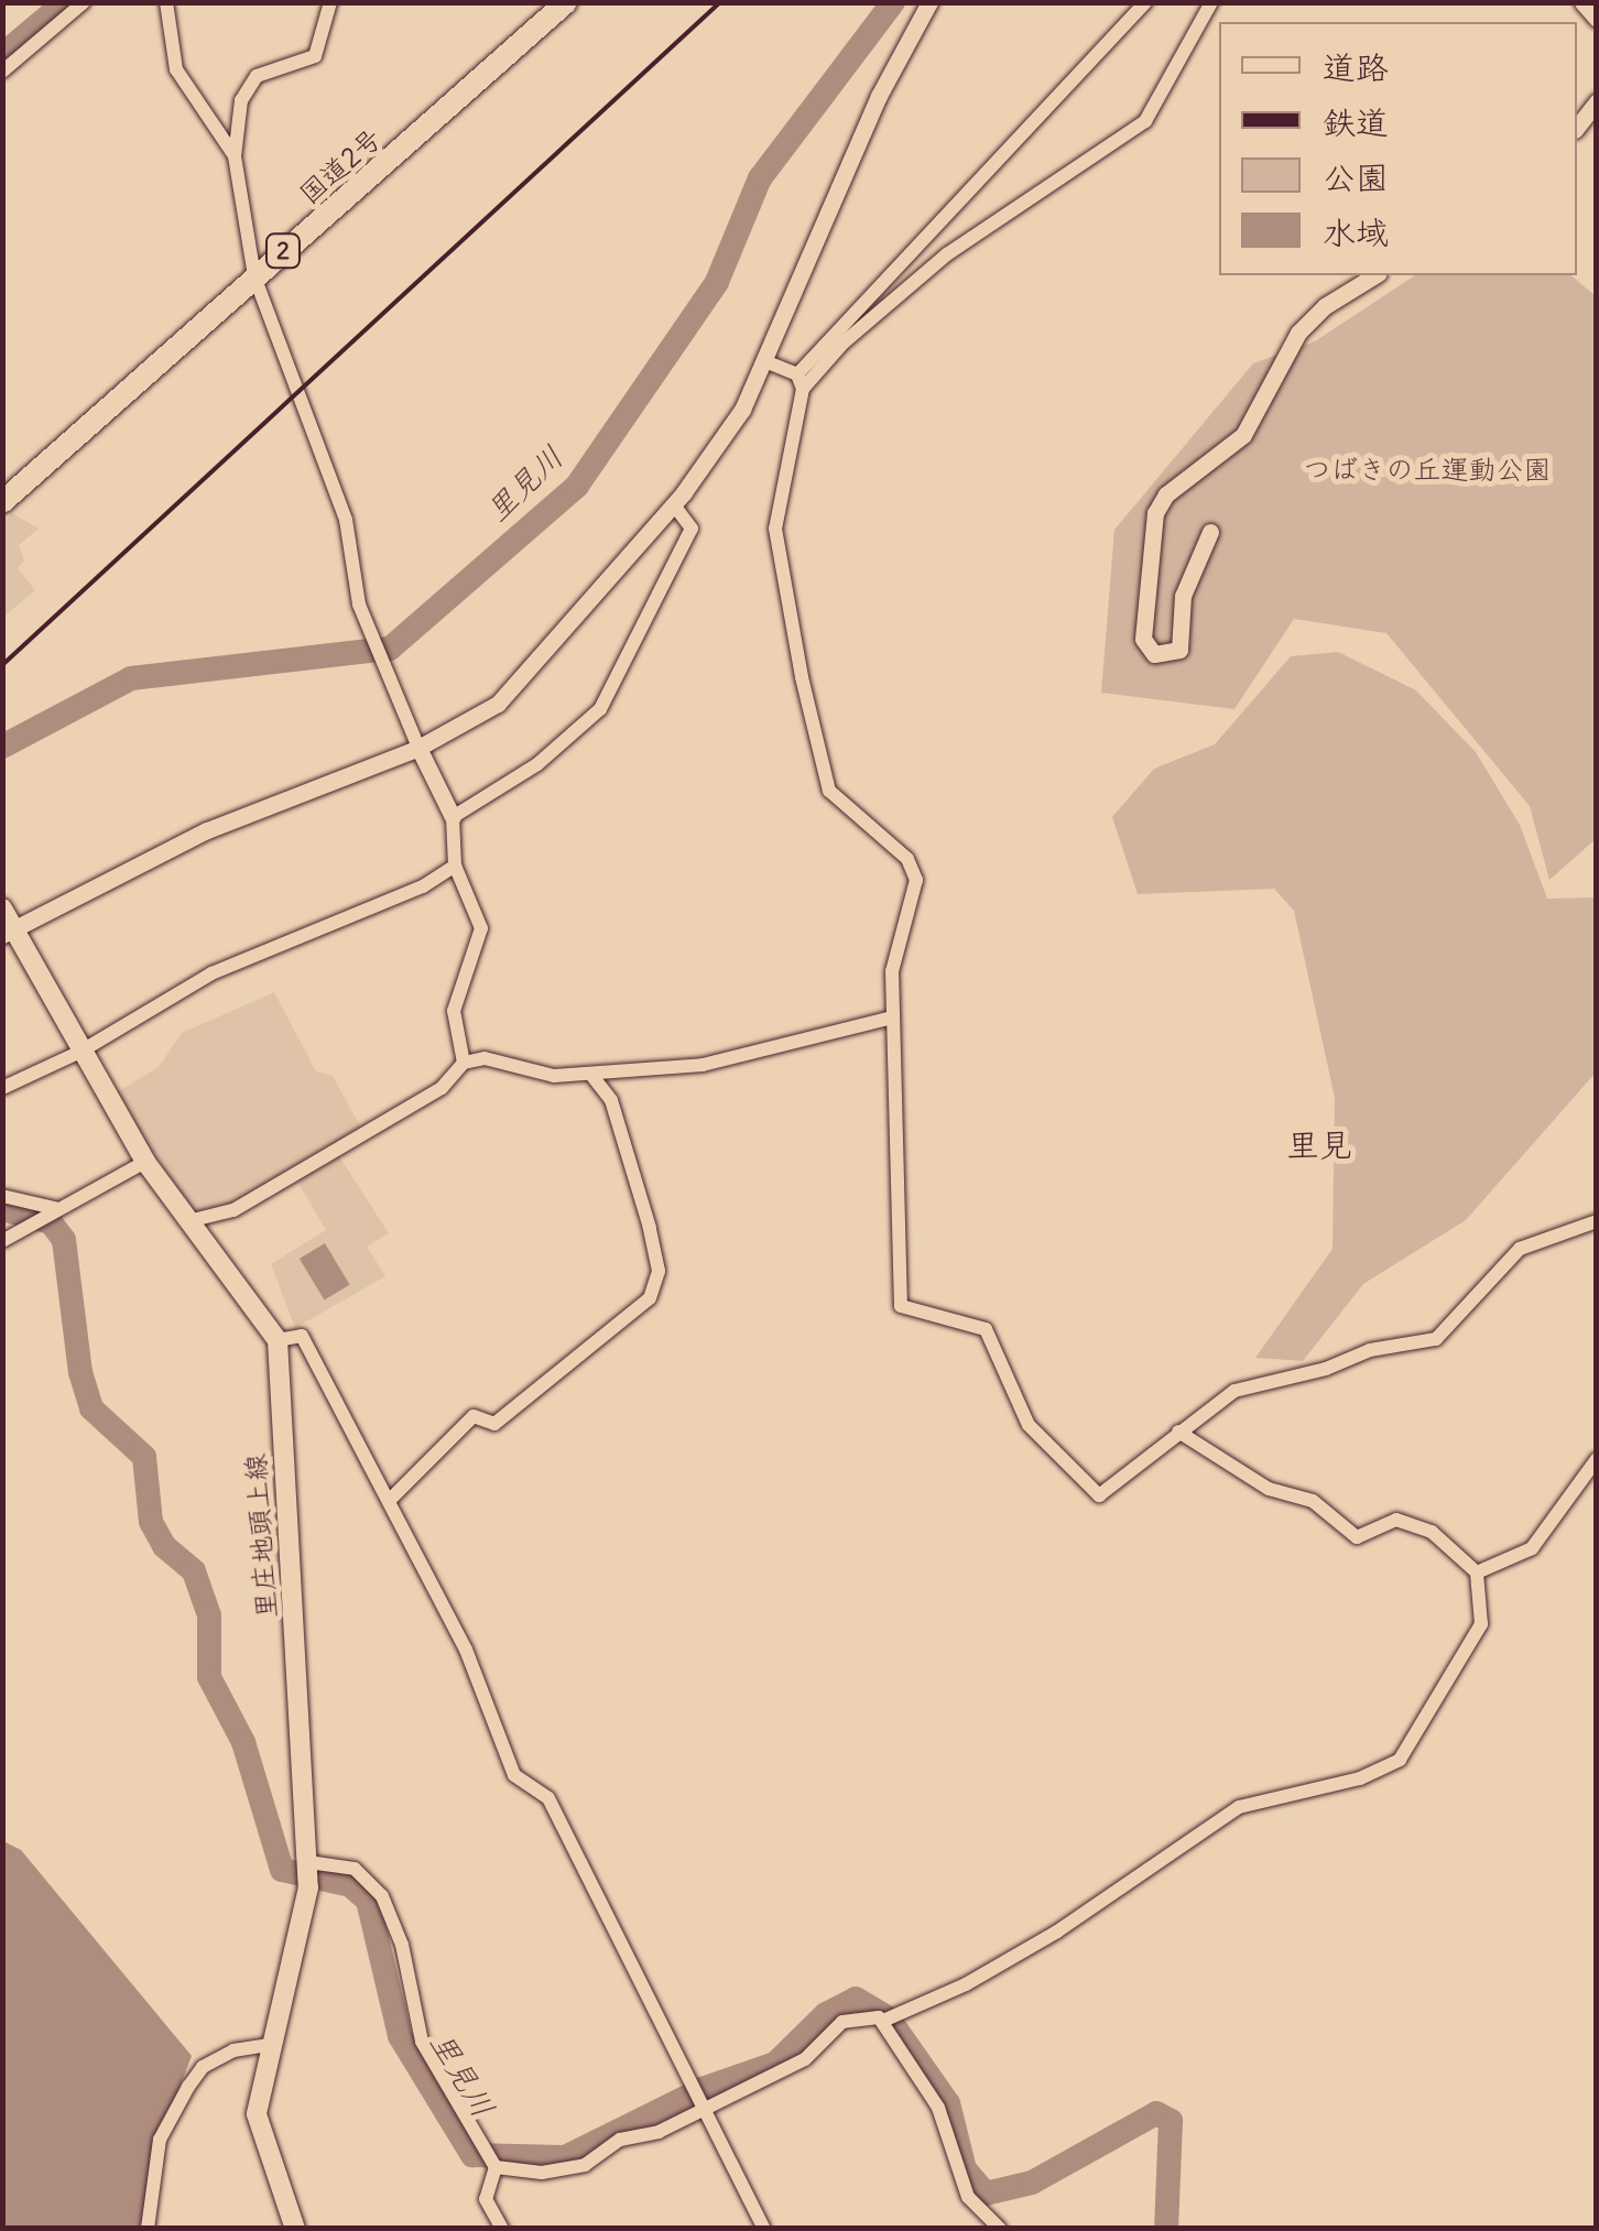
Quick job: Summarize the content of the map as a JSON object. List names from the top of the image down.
{
  "streets": {
    "highway": ["国道2号", "2"],
    "main road": ["里庄地頭上線"]
  },
  "districts": ["里見"],
  "water": ["里見川"],
  "parks": ["つばきの丘運動公園"],
  "legend": [
    "道路",
    "鉄道",
    "公園",
    "水域"
  ]
}
